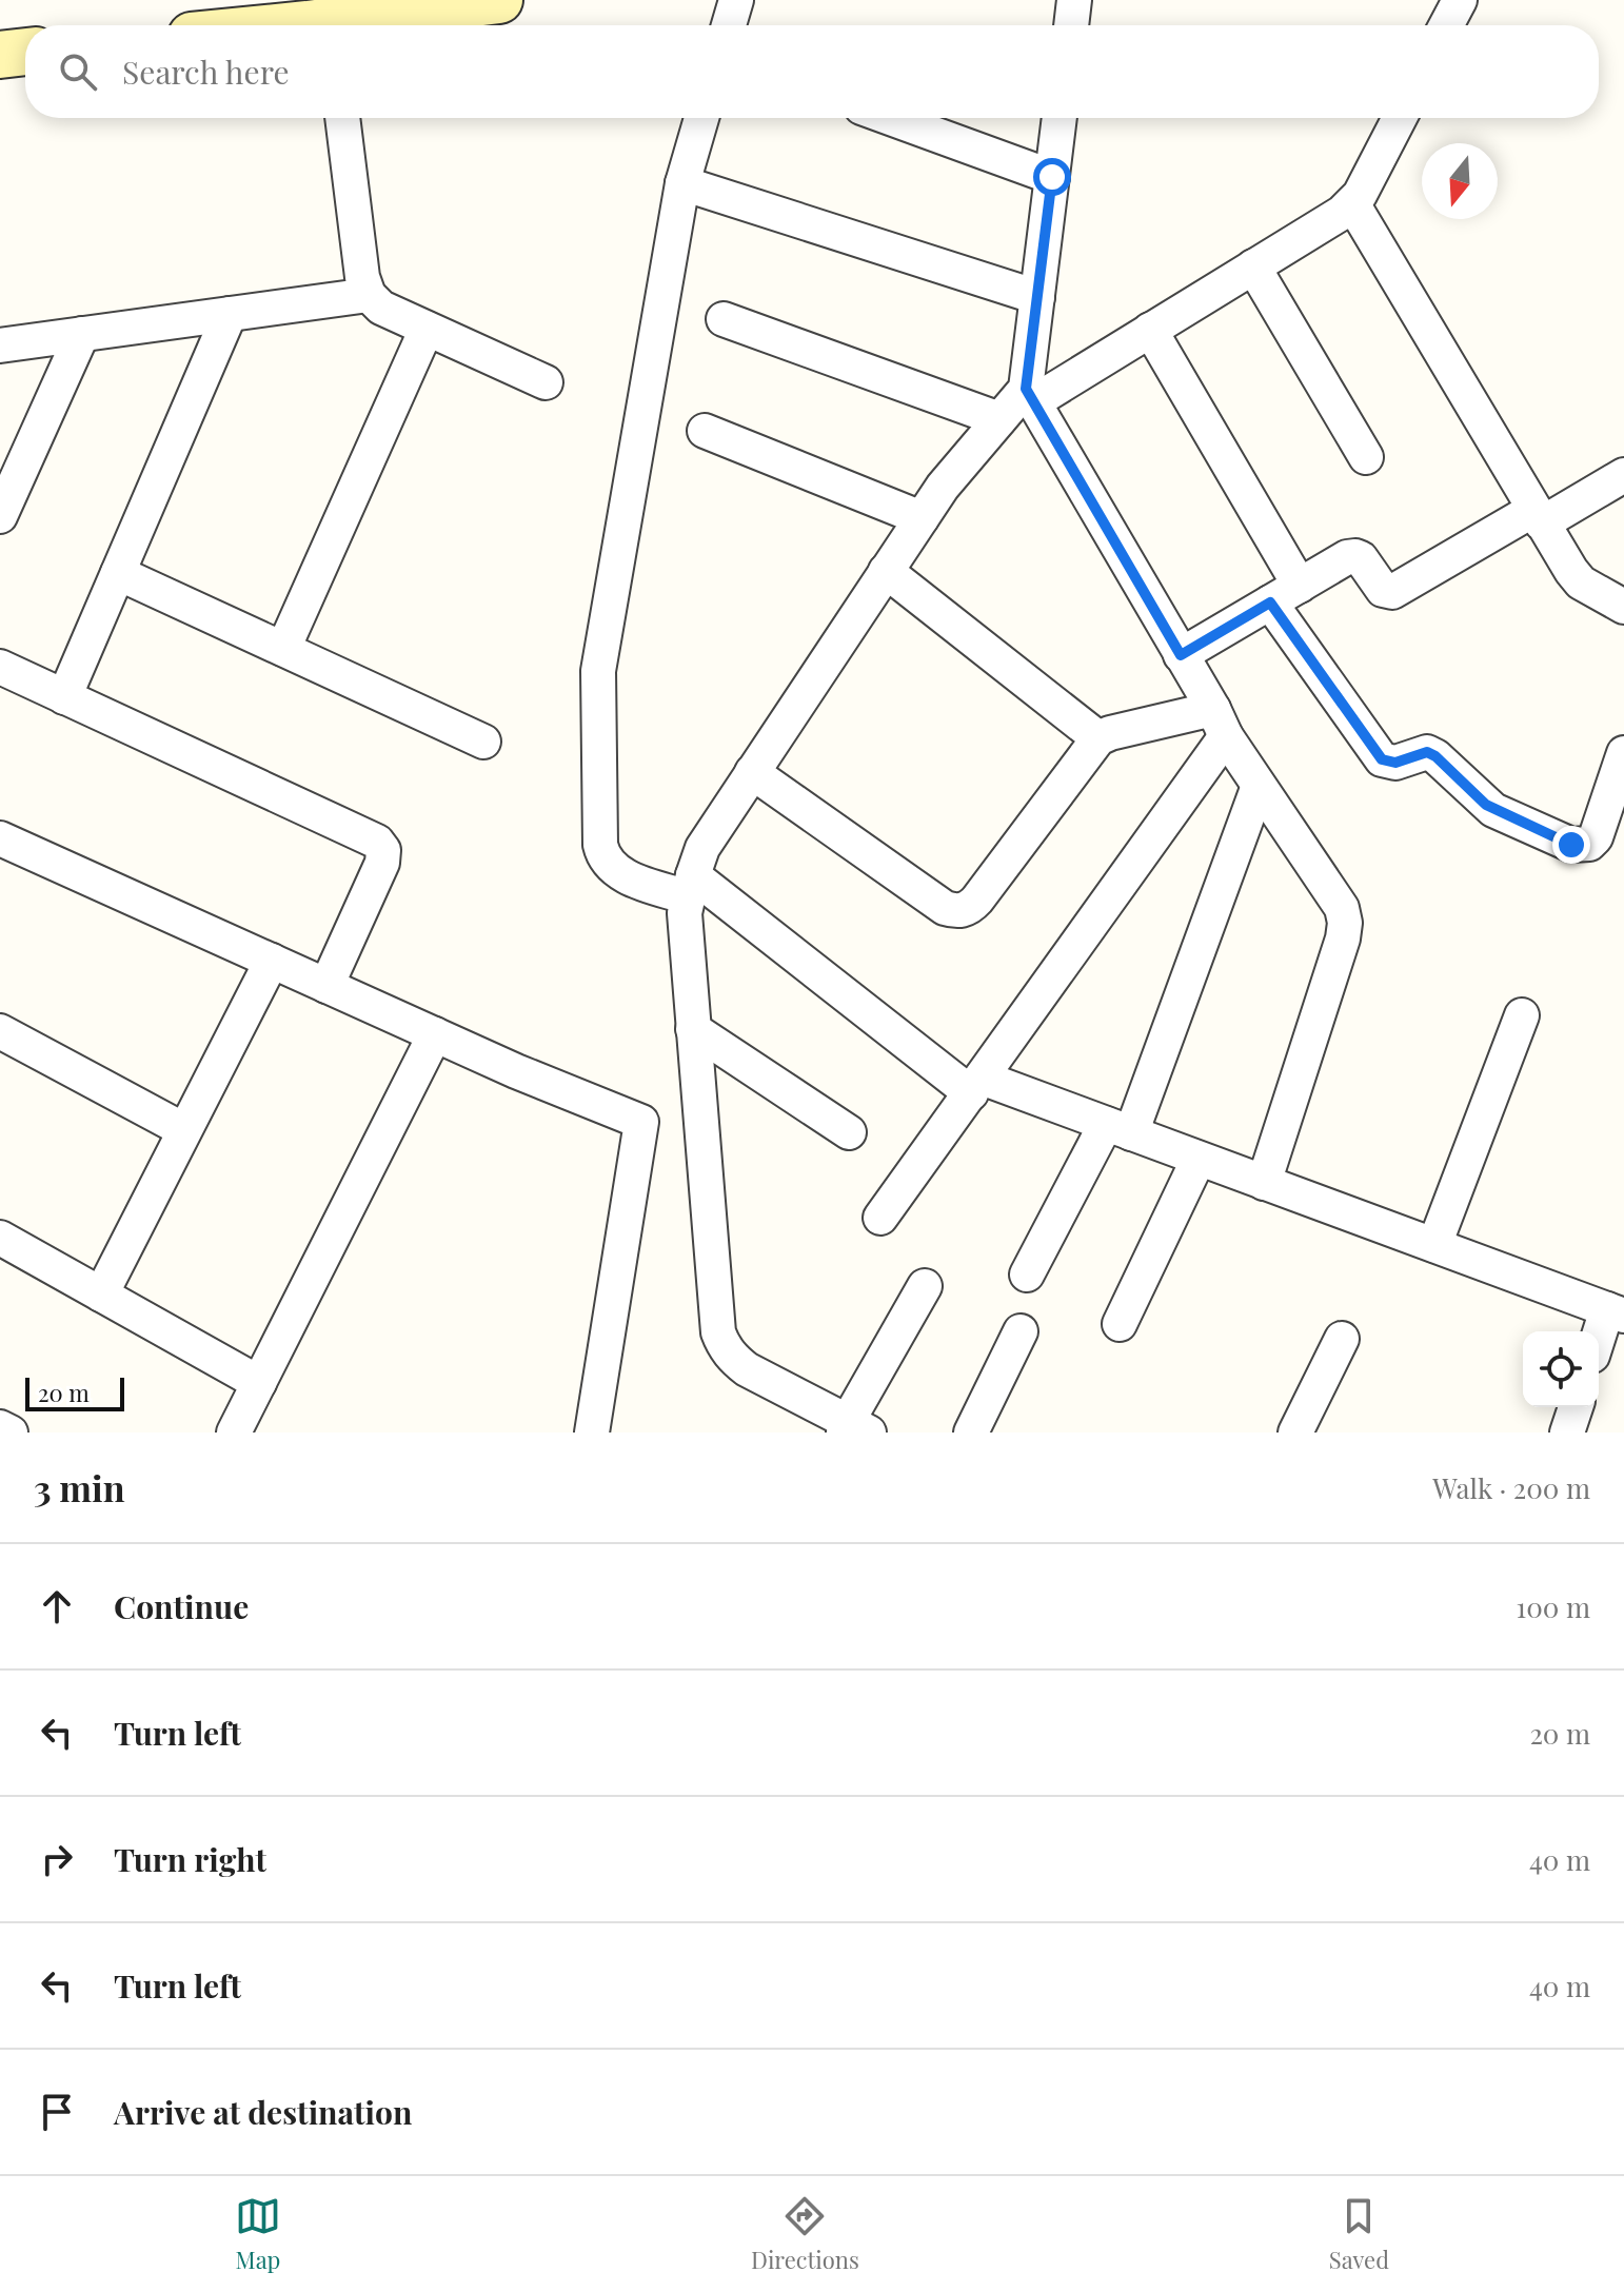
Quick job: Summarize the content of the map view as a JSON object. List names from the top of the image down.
{
  "scale_bar": "20 m",
  "north": "bottom",
  "page": {
    "search": "Search here",
    "scale": "20 m",
    "heading": ["3 min", "Walk · 200 m"],
    "list": [
      ["Continue", "100 m"],
      ["Turn left", "20 m"],
      ["Turn right", "40 m"],
      ["Turn left", "40 m"],
      "Arrive at destination"
    ],
    "nav": ["Map", "Directions", "Saved"]
  }
}
